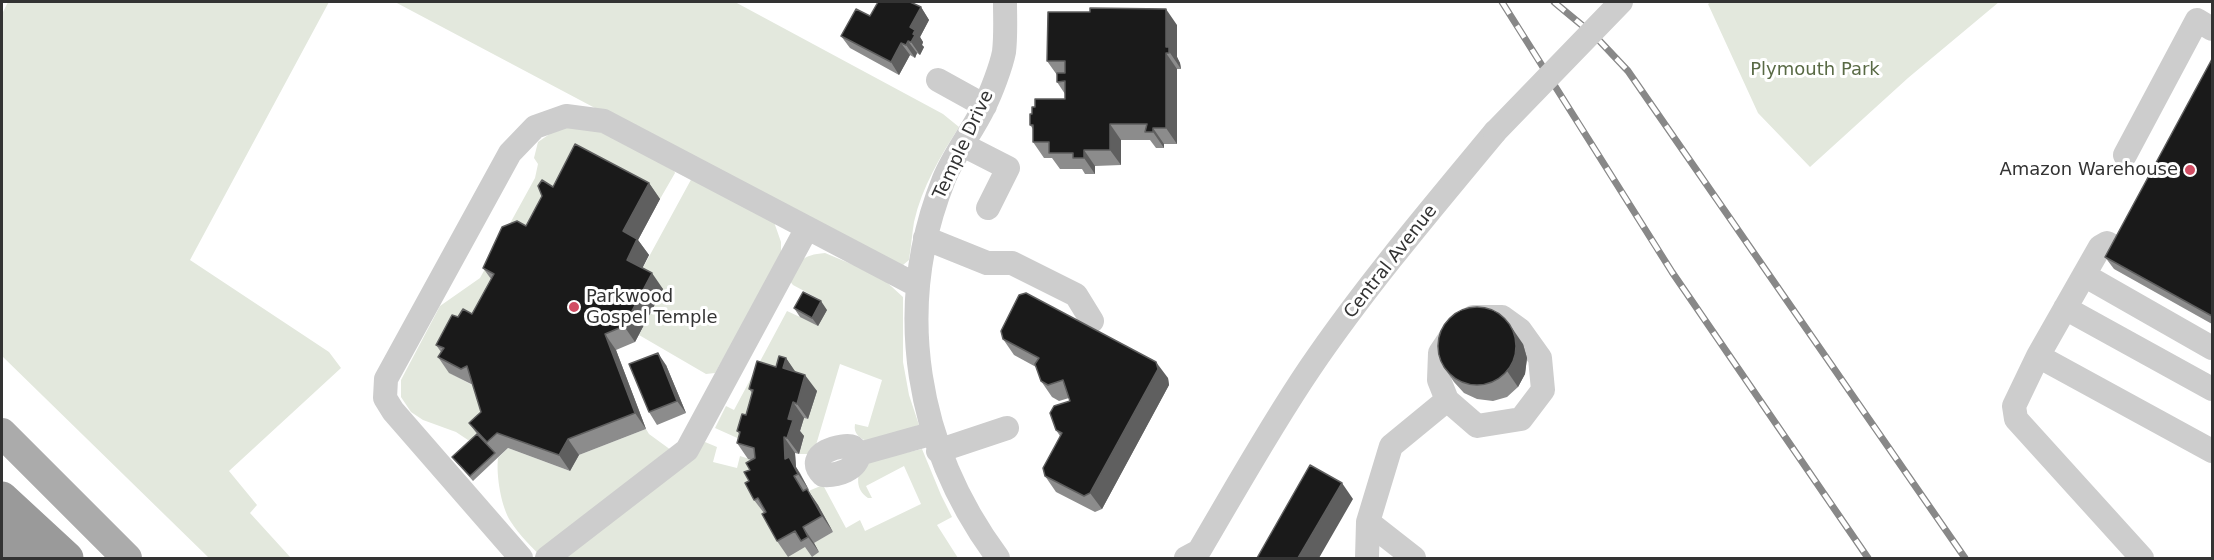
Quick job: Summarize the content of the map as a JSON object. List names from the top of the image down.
{
  "streets": {
    "street": ["Temple Drive", "Central Avenue"]
  },
  "parks": ["Plymouth Park"],
  "places": ["Amazon Warehouse", "Parkwood Gospel Temple"]
}
